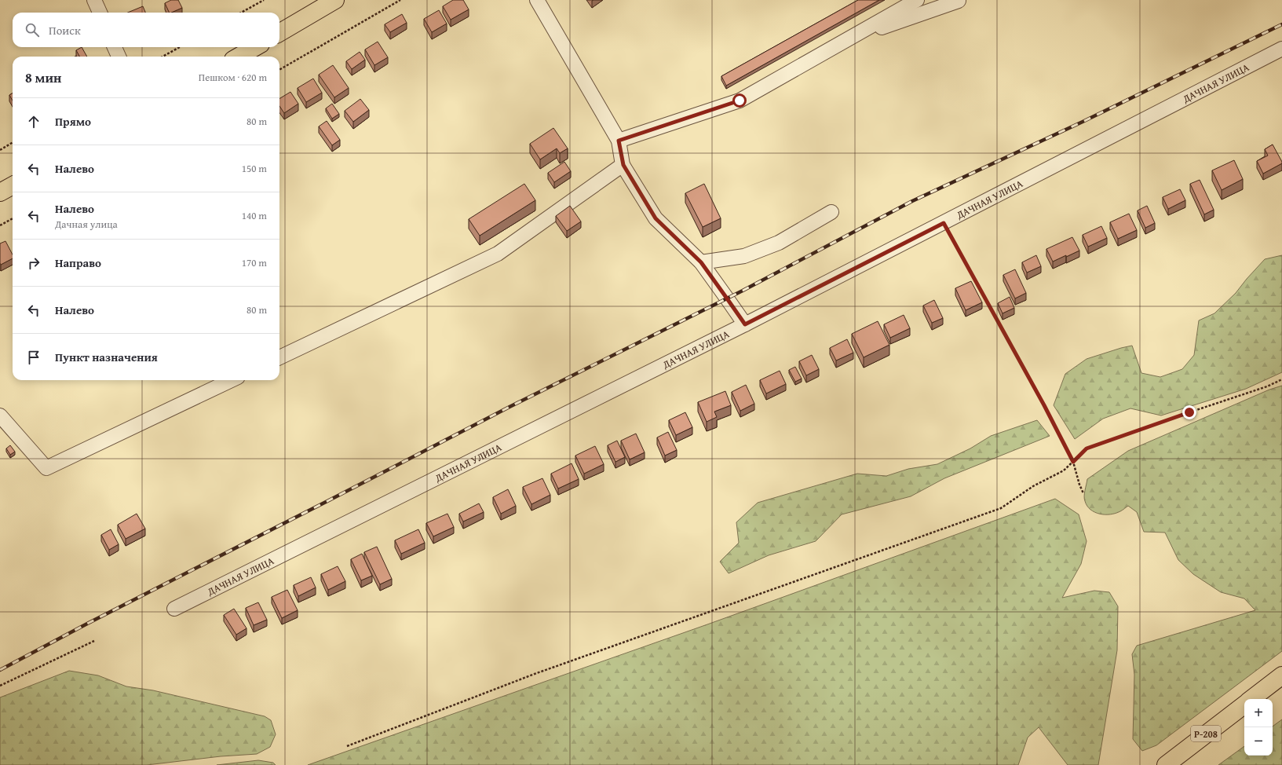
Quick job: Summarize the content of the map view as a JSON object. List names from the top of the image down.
{
  "streets": {
    "main road": ["Р-208"],
    "street": ["ДАЧНАЯ УЛИЦА"]
  },
  "page": {
    "search": "Поиск",
    "heading": ["8 мин", "Пешком · 620 m"],
    "list": [
      ["Прямо", "80 m"],
      ["Налево", "150 m"],
      ["Налево", "Дачная улица", "140 m"],
      ["Направо", "170 m"],
      ["Налево", "80 m"],
      "Пункт назначения"
    ],
    "map_buttons": ["+", "−"]
  }
}
